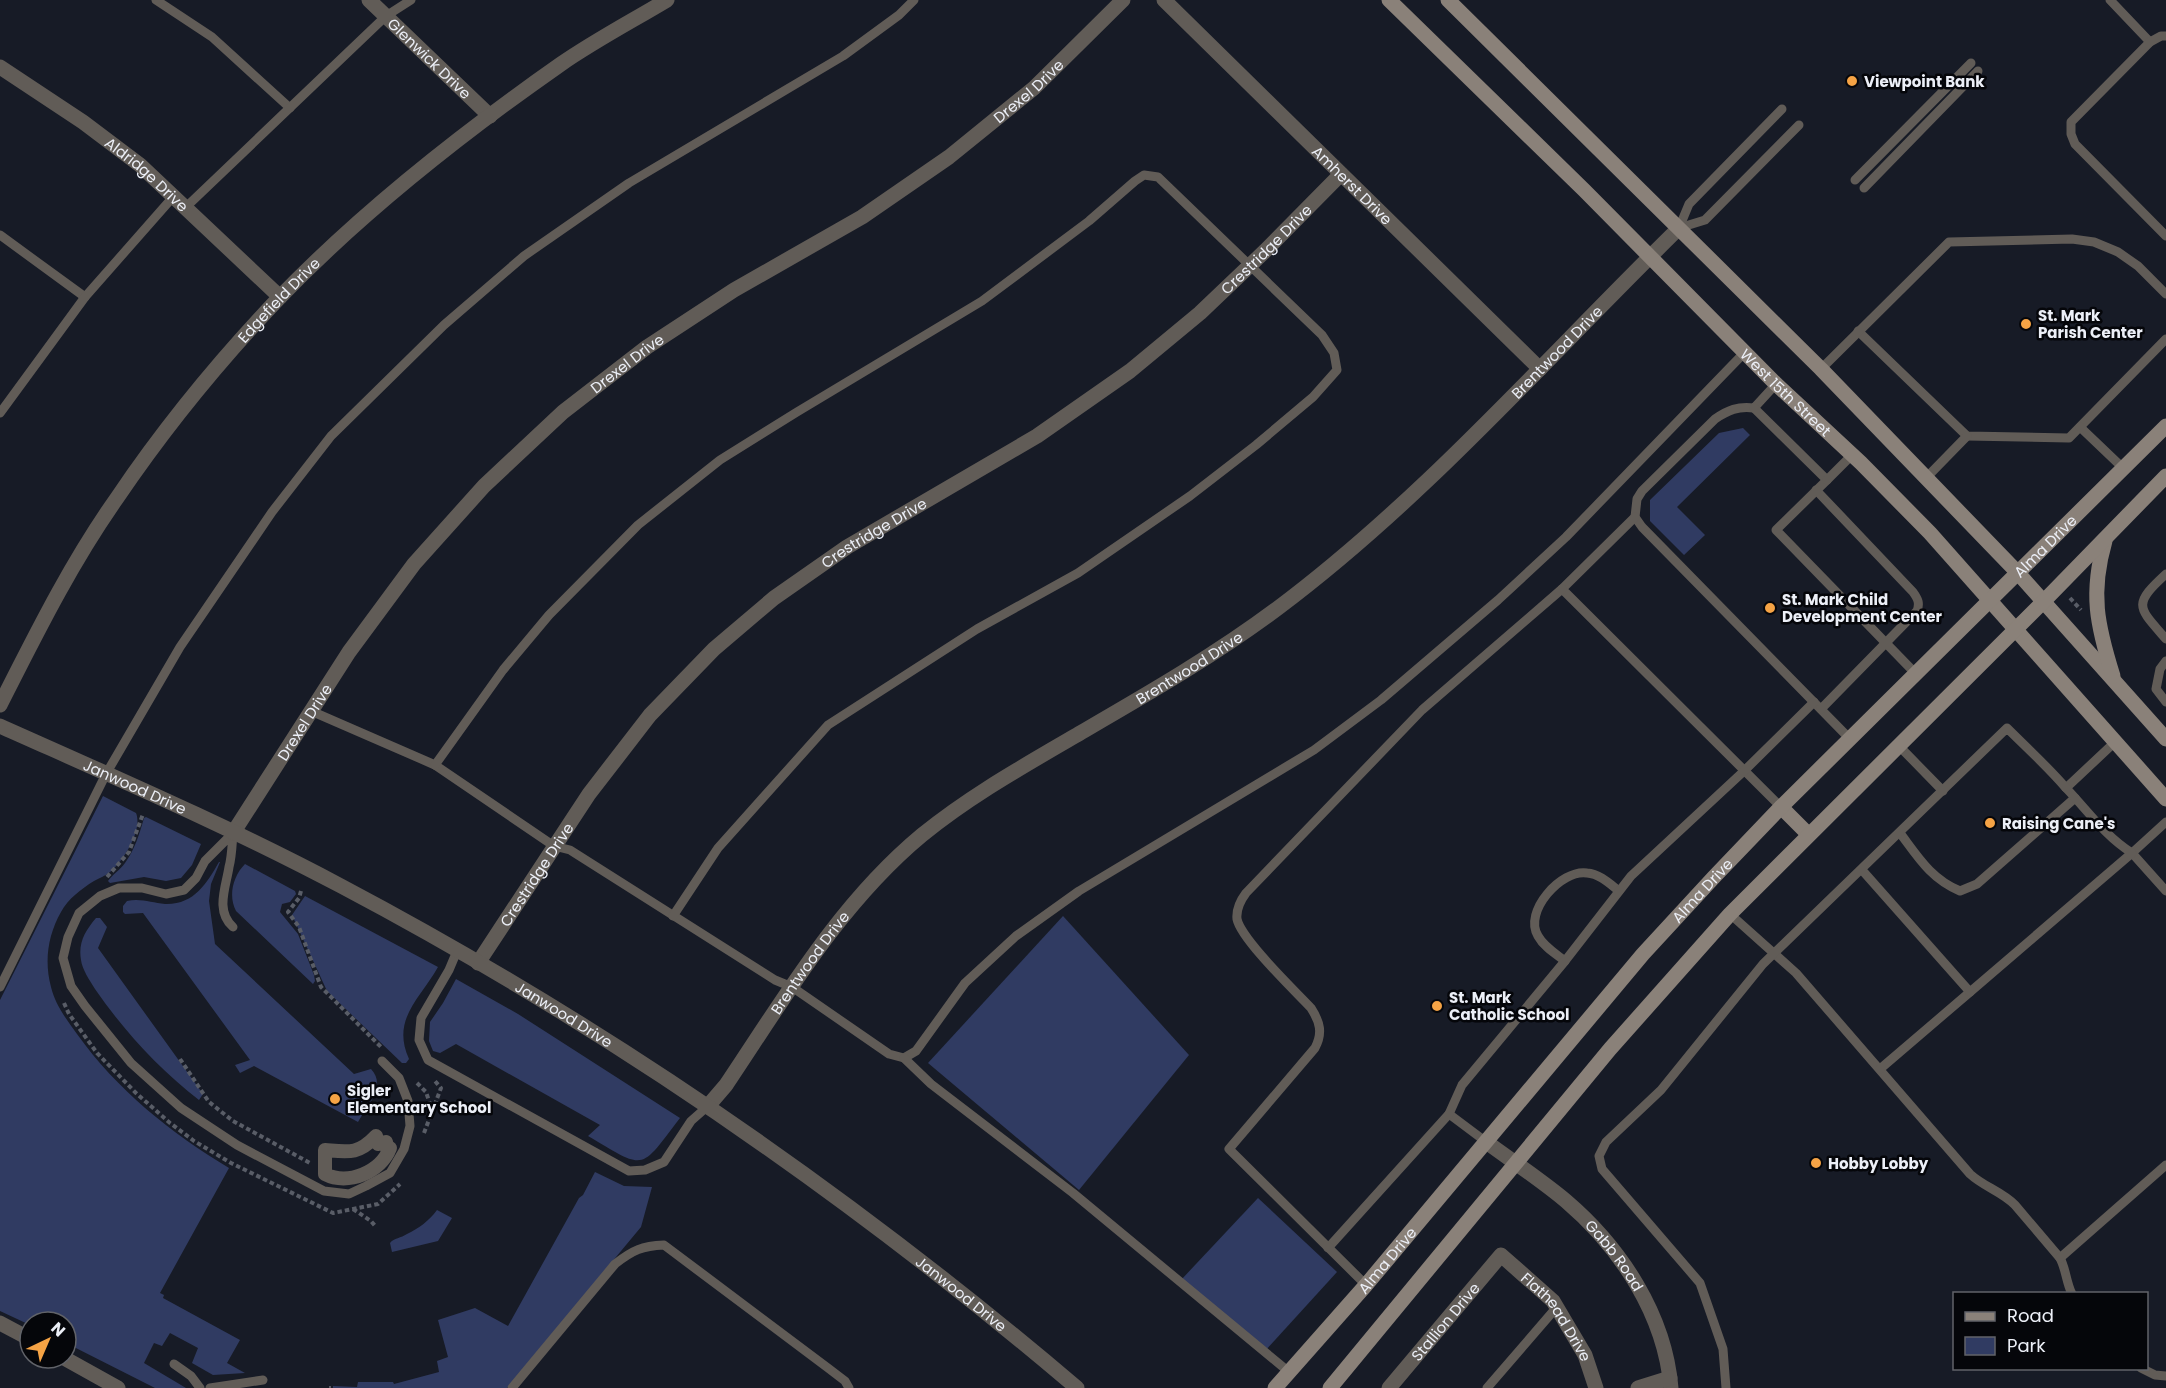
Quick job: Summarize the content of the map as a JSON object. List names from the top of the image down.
{
  "streets": {
    "main road": ["West 15th Street", "Alma Drive"],
    "street": [
      "Glenwick Drive",
      "Drexel Drive",
      "Aldridge Drive",
      "Amherst Drive",
      "Crestridge Drive",
      "Edgefield Drive",
      "Brentwood Drive",
      "Janwood Drive",
      "Gabb Road",
      "Flathead Drive",
      "Stallion Drive"
    ]
  },
  "crossings": [
    ["Glenwick Drive", "Edgefield Drive"],
    ["Drexel Drive", "Janwood Drive"],
    ["Aldridge Drive", "Edgefield Drive"],
    ["Amherst Drive", "Crestridge Drive"],
    ["Amherst Drive", "Brentwood Drive"],
    ["Crestridge Drive", "Janwood Drive"],
    ["Brentwood Drive", "West 15th Street"],
    ["Brentwood Drive", "Janwood Drive"],
    ["West 15th Street", "Alma Drive"],
    ["Alma Drive", "Gabb Road"],
    ["Flathead Drive", "Stallion Drive"]
  ],
  "places": [
    "Viewpoint Bank",
    "St. Mark Parish Center",
    "St. Mark Child Development Center",
    "Raising Cane's",
    "St. Mark Catholic School",
    "Sigler Elementary School",
    "Hobby Lobby"
  ],
  "legend": ["Road", "Park"],
  "north": "top right"
}
